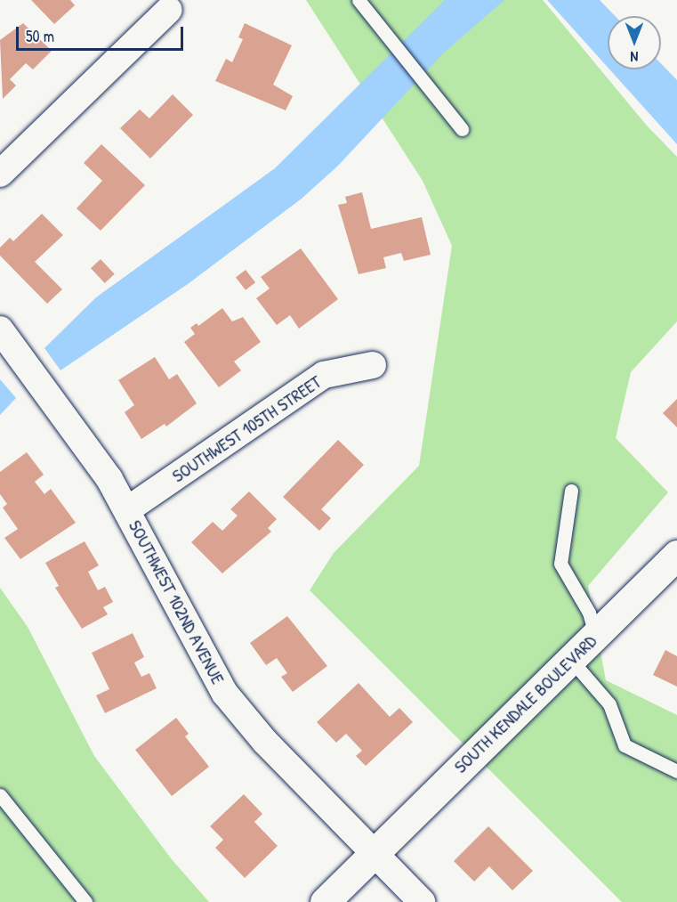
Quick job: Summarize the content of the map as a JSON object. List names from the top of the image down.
{
  "streets": {
    "street": ["SOUTHWEST 105TH STREET", "SOUTHWEST 102ND AVENUE", "SOUTH KENDALE BOULEVARD"]
  },
  "crossings": [
    ["SOUTHWEST 105TH STREET", "SOUTHWEST 102ND AVENUE"],
    ["SOUTHWEST 102ND AVENUE", "SOUTH KENDALE BOULEVARD"]
  ],
  "scale_bar": "50 m",
  "north": "bottom"
}
